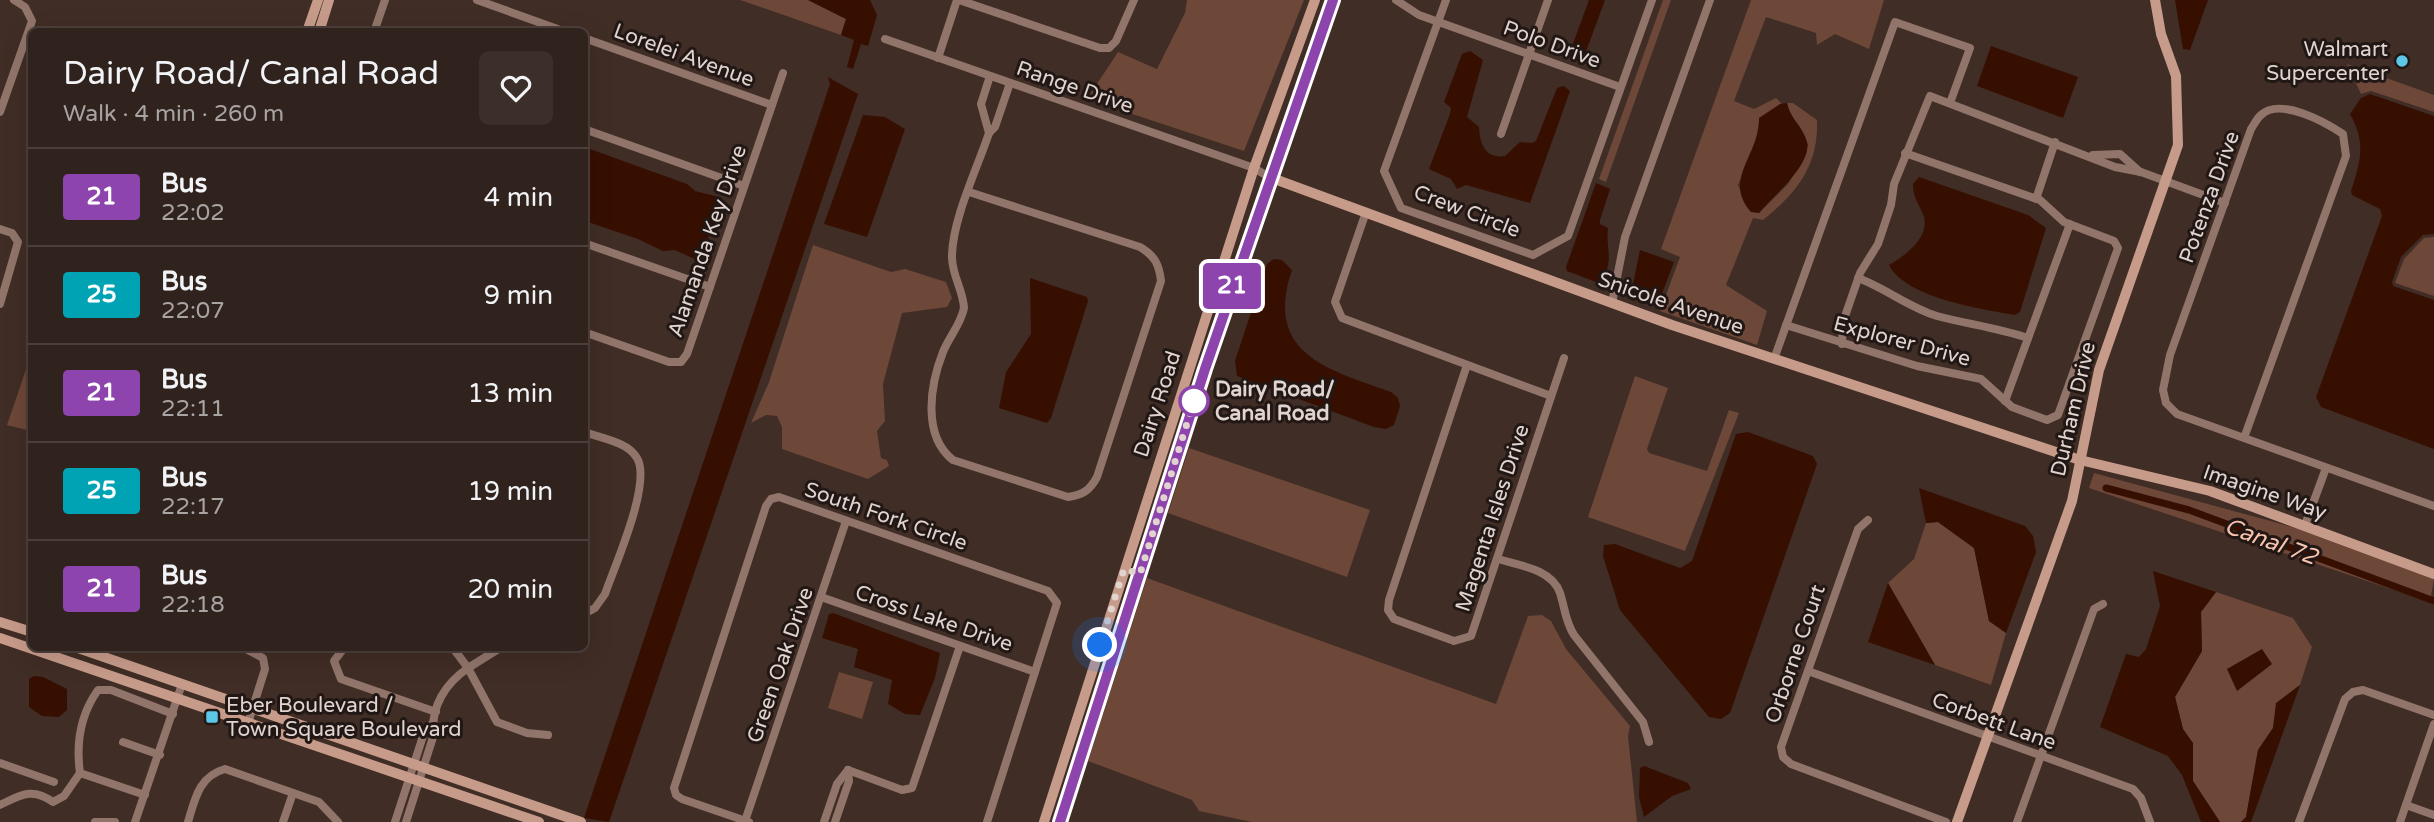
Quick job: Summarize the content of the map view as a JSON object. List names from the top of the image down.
{
  "streets": {
    "street": [
      "Polo Drive",
      "Lorelei Avenue",
      "Range Drive",
      "Potenza Drive",
      "Crew Circle",
      "Alamanda Key Drive",
      "Snicole Avenue",
      "Explorer Drive",
      "Dairy Road",
      "Durham Drive",
      "Imagine Way",
      "South Fork Circle",
      "Magenta Isles Drive",
      "Cross Lake Drive",
      "Orborne Court",
      "Green Oak Drive",
      "Corbett Lane"
    ]
  },
  "crossings": [
    ["Polo Drive", "Crew Circle"],
    ["Lorelei Avenue", "Alamanda Key Drive"],
    ["Range Drive", "Snicole Avenue"],
    ["Range Drive", "Dairy Road"],
    ["Snicole Avenue", "Dairy Road"],
    ["Snicole Avenue", "Durham Drive"],
    ["Snicole Avenue", "Imagine Way"],
    ["Durham Drive", "Imagine Way"],
    ["Durham Drive", "Corbett Lane"],
    ["South Fork Circle", "Cross Lake Drive"],
    ["South Fork Circle", "Green Oak Drive"],
    ["Cross Lake Drive", "Green Oak Drive"],
    ["Orborne Court", "Corbett Lane"]
  ],
  "water": ["Canal 72"],
  "places": {
    "other": ["Walmart Supercenter", "Dairy Road/ Canal Road"],
    "transit": ["Eber Boulevard / Town Square Boulevard"]
  },
  "lines": ["bus line 21"],
  "page": {
    "on_map": "21",
    "heading": ["Dairy Road/ Canal Road", "Walk · 4 min · 260 m"],
    "list": [
      {
        "mark": "21",
        "name": "Bus",
        "note": "22:02",
        "value": "4 min"
      },
      {
        "mark": "25",
        "name": "Bus",
        "note": "22:07",
        "value": "9 min"
      },
      {
        "mark": "21",
        "name": "Bus",
        "note": "22:11",
        "value": "13 min"
      },
      {
        "mark": "25",
        "name": "Bus",
        "note": "22:17",
        "value": "19 min"
      },
      {
        "mark": "21",
        "name": "Bus",
        "note": "22:18",
        "value": "20 min"
      }
    ]
  }
}
